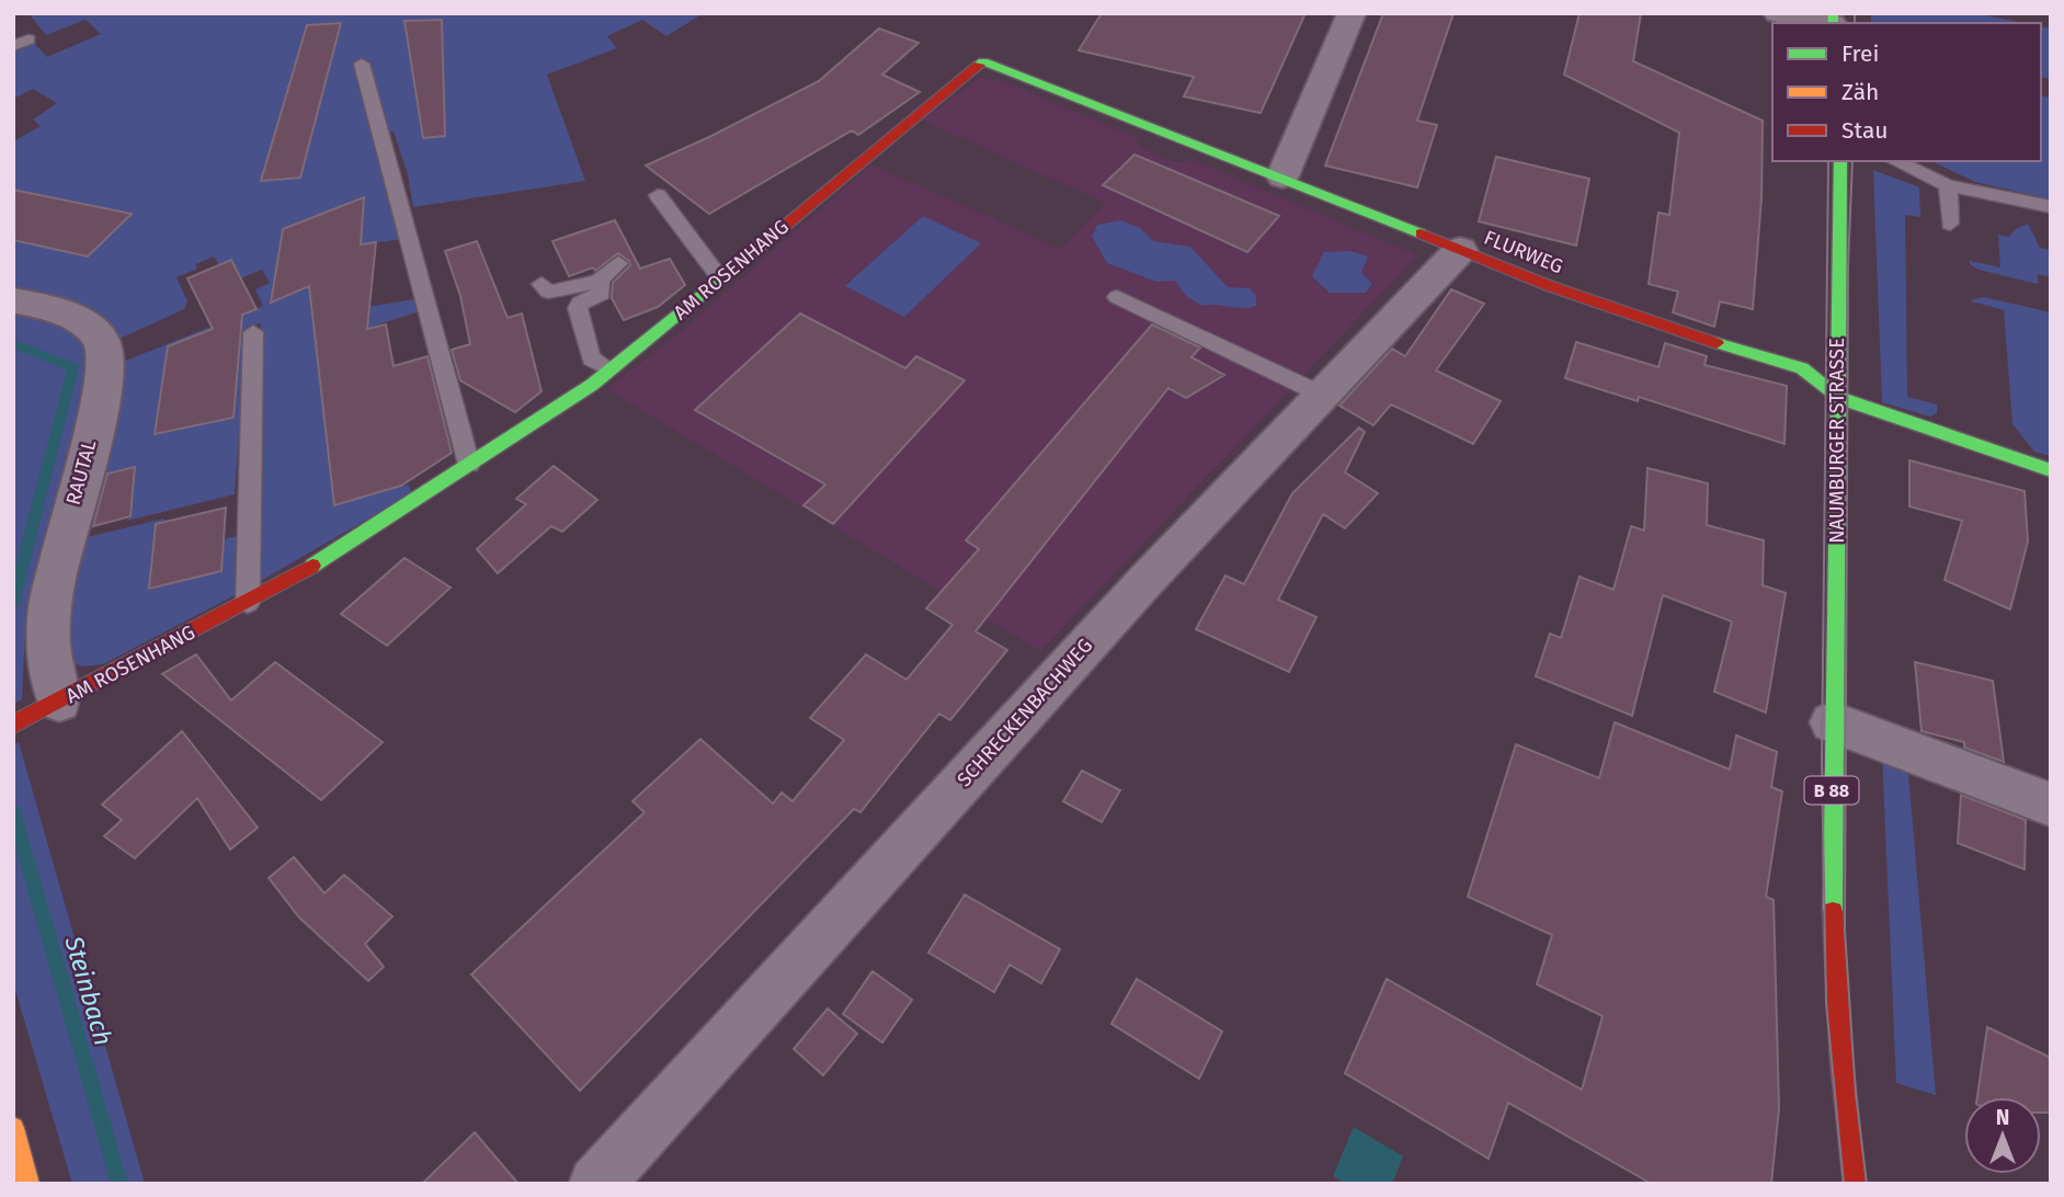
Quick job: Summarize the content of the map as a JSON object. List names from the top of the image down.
{
  "streets": {
    "street": [
      "FLURWEG",
      "AM ROSENHANG",
      "NAUMBURGER STRASSE",
      "RAUTAL",
      "SCHRECKENBACHWEG",
      "B 88"
    ]
  },
  "crossings": [
    ["FLURWEG", "AM ROSENHANG"],
    ["FLURWEG", "NAUMBURGER STRASSE"],
    ["FLURWEG", "SCHRECKENBACHWEG"],
    ["AM ROSENHANG", "RAUTAL"]
  ],
  "water": ["Steinbach"],
  "legend": ["Frei", "Zäh", "Stau"],
  "north": "top"
}
